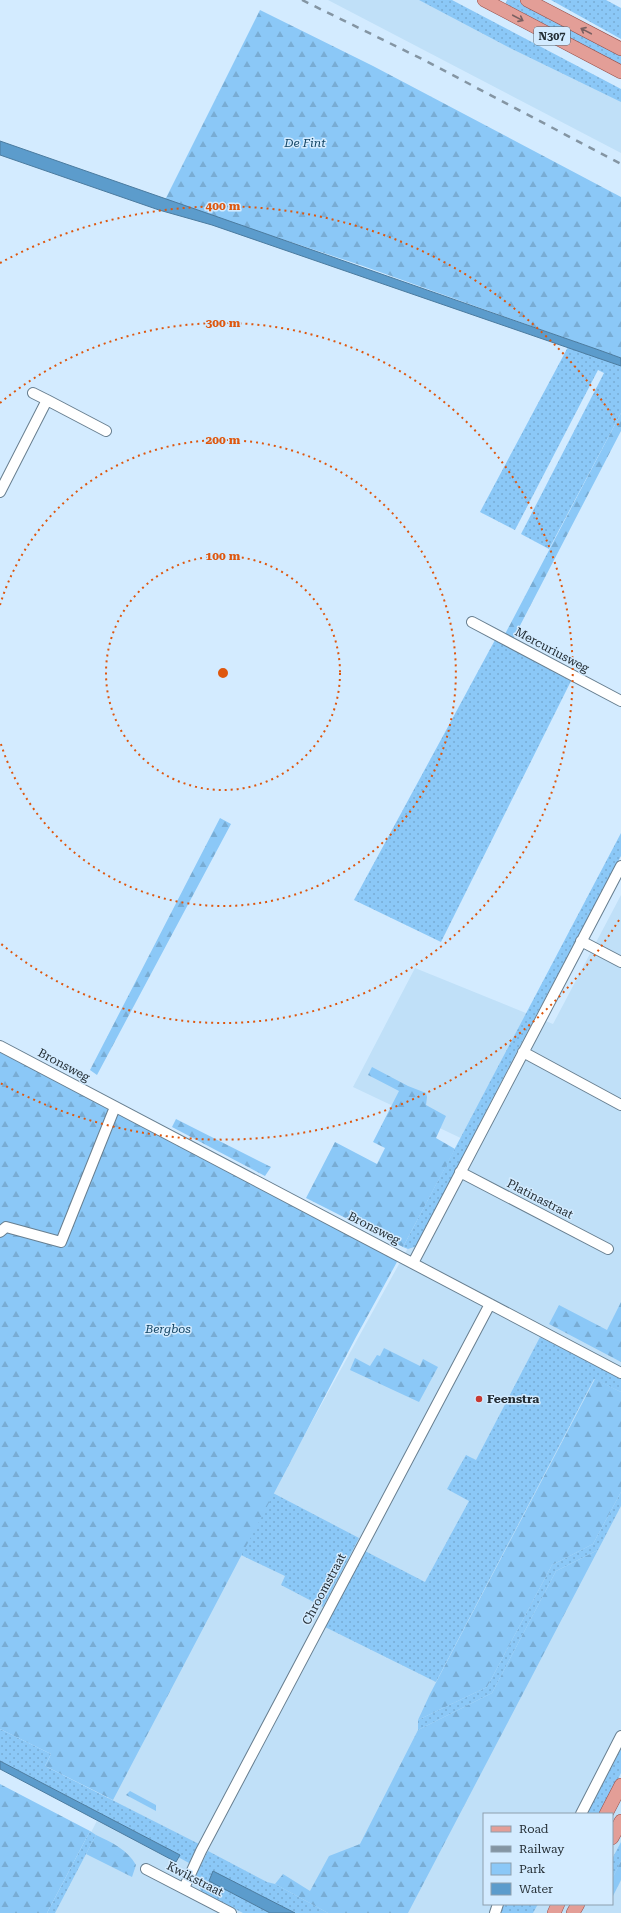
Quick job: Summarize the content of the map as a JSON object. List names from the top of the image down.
{
  "streets": {
    "main road": ["N307"],
    "street": [
      "Mercuriusweg",
      "Bronsweg",
      "Platinastraat",
      "Chroomstraat",
      "Kwikstraat"
    ]
  },
  "crossings": [
    ["Bronsweg", "Chroomstraat"],
    ["Chroomstraat", "Kwikstraat"]
  ],
  "parks": ["De Fint", "Bergbos"],
  "places": ["Feenstra"],
  "legend": [
    "Road",
    "Railway",
    "Park",
    "Water"
  ],
  "rings": [
    "400 m",
    "300 m",
    "200 m",
    "100 m"
  ]
}
